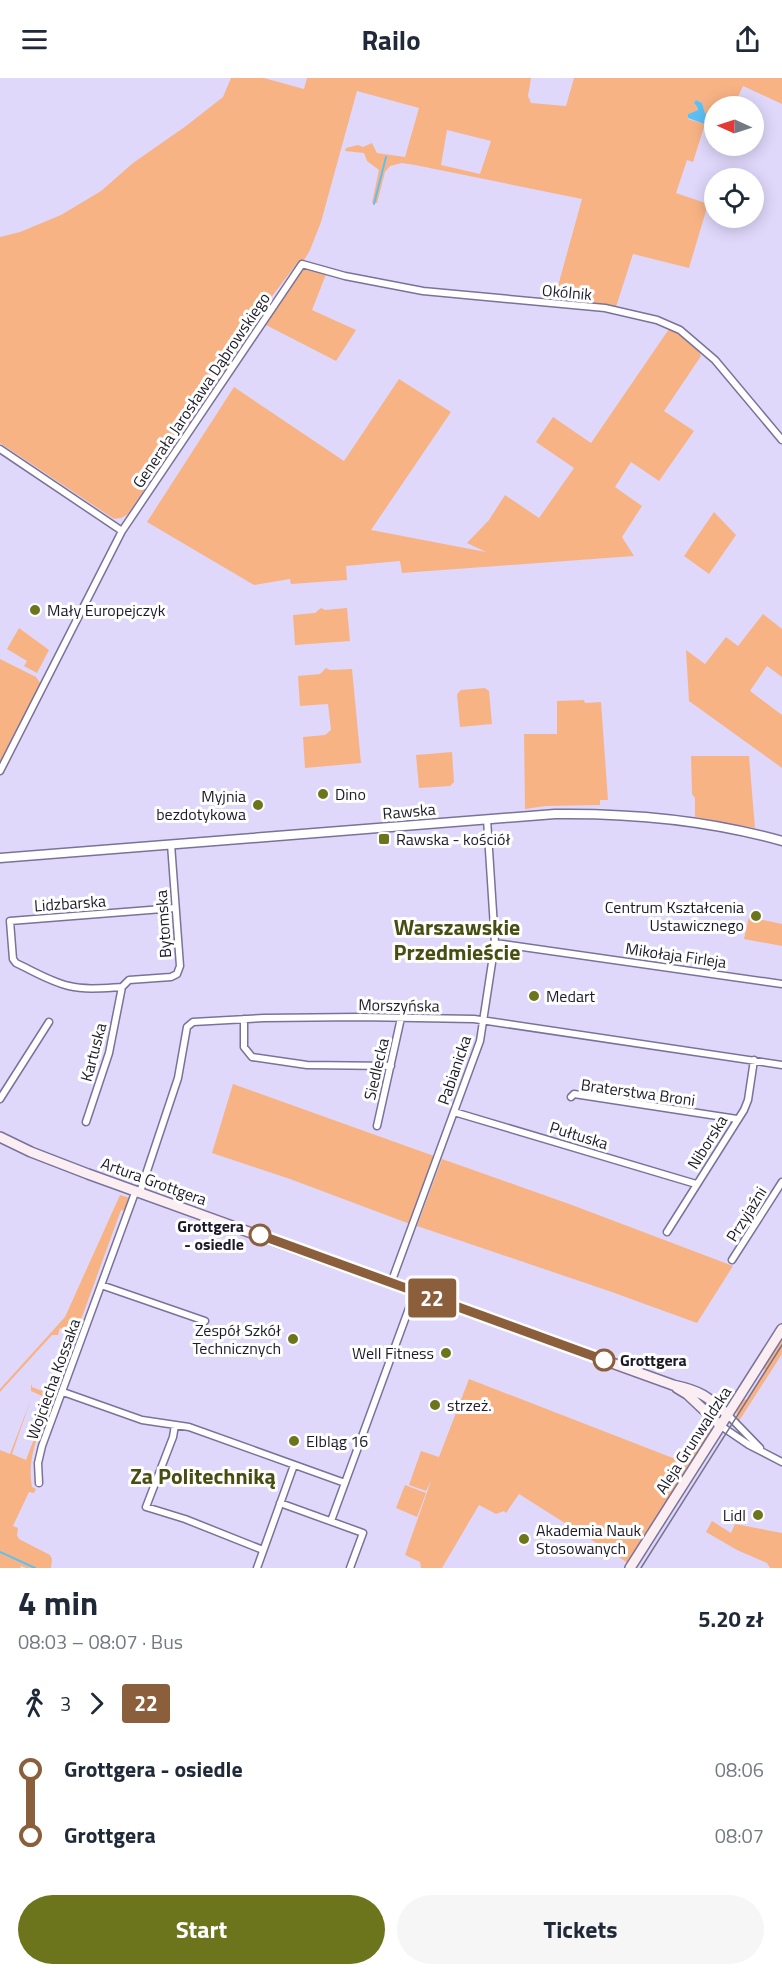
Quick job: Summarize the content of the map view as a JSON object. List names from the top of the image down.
{
  "streets": {
    "main road": ["Artura Grottgera", "Aleja Grunwaldzka"],
    "street": [
      "Okólnik",
      "Generała Jarosława Dąbrowskiego",
      "Rawska",
      "Lidzbarska",
      "Bytomska",
      "Mikołaja Firleja",
      "Morszyńska",
      "Kartuska",
      "Siedlecka",
      "Pabianicka",
      "Braterstwa Broni",
      "Pułtuska",
      "Niborska",
      "Przyjaźni",
      "Wojciecha Kossaka"
    ]
  },
  "crossings": [
    ["Okólnik", "Generała Jarosława Dąbrowskiego"],
    ["Rawska", "Bytomska"],
    ["Rawska", "Pabianicka"],
    ["Lidzbarska", "Bytomska"],
    ["Bytomska", "Kartuska"],
    ["Mikołaja Firleja", "Pabianicka"],
    ["Morszyńska", "Siedlecka"],
    ["Morszyńska", "Pabianicka"],
    ["Morszyńska", "Niborska"],
    ["Morszyńska", "Artura Grottgera"],
    ["Morszyńska", "Wojciecha Kossaka"],
    ["Pabianicka", "Pułtuska"],
    ["Pabianicka", "Artura Grottgera"],
    ["Braterstwa Broni", "Niborska"],
    ["Pułtuska", "Niborska"],
    ["Artura Grottgera", "Wojciecha Kossaka"],
    ["Artura Grottgera", "Aleja Grunwaldzka"]
  ],
  "districts": ["Warszawskie Przedmieście", "Za Politechniką"],
  "places": {
    "other": [
      "Mały Europejczyk",
      "Dino",
      "Myjnia bezdotykowa",
      "Centrum Kształcenia Ustawicznego",
      "Medart",
      "Grottgera - osiedle",
      "Zespół Szkół Technicznych",
      "Well Fitness",
      "Grottgera",
      "strzeż.",
      "Elbląg 16",
      "Lidl",
      "Akademia Nauk Stosowanych"
    ],
    "transit": ["Rawska - kościół"]
  },
  "lines": ["bus line 22"],
  "north": "left",
  "page": {
    "header": "Railo",
    "on_map": "22",
    "heading": ["4 min", "08:03 – 08:07 · Bus", "5.20 zł"],
    "legs": ["3", "22"],
    "list": [
      {
        "name": "Grottgera - osiedle",
        "value": "08:06"
      },
      {
        "name": "Grottgera",
        "value": "08:07"
      }
    ],
    "buttons": ["Start", "Tickets"]
  }
}
